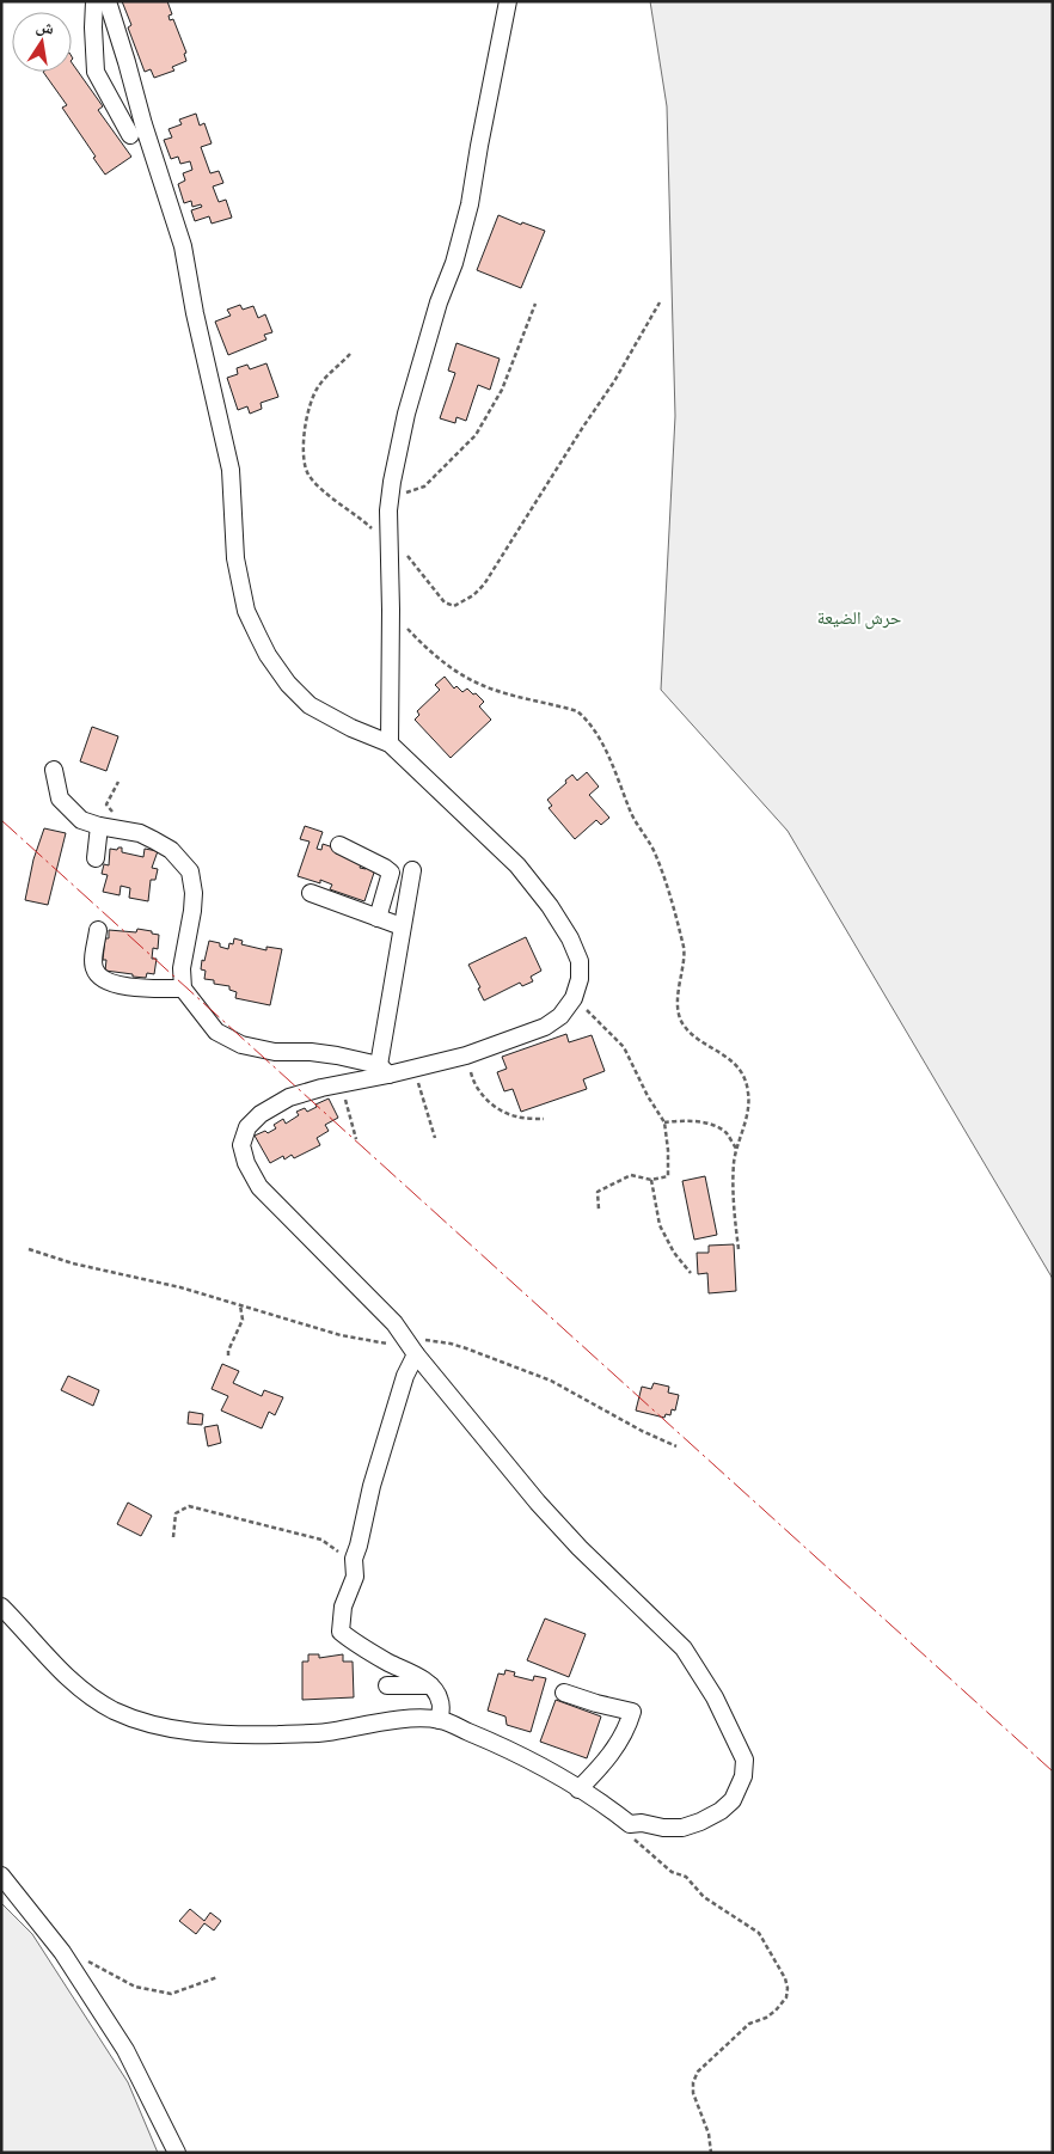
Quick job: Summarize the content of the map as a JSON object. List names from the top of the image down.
{
  "parks": ["حرش الضيعة"],
  "north": "top"
}
